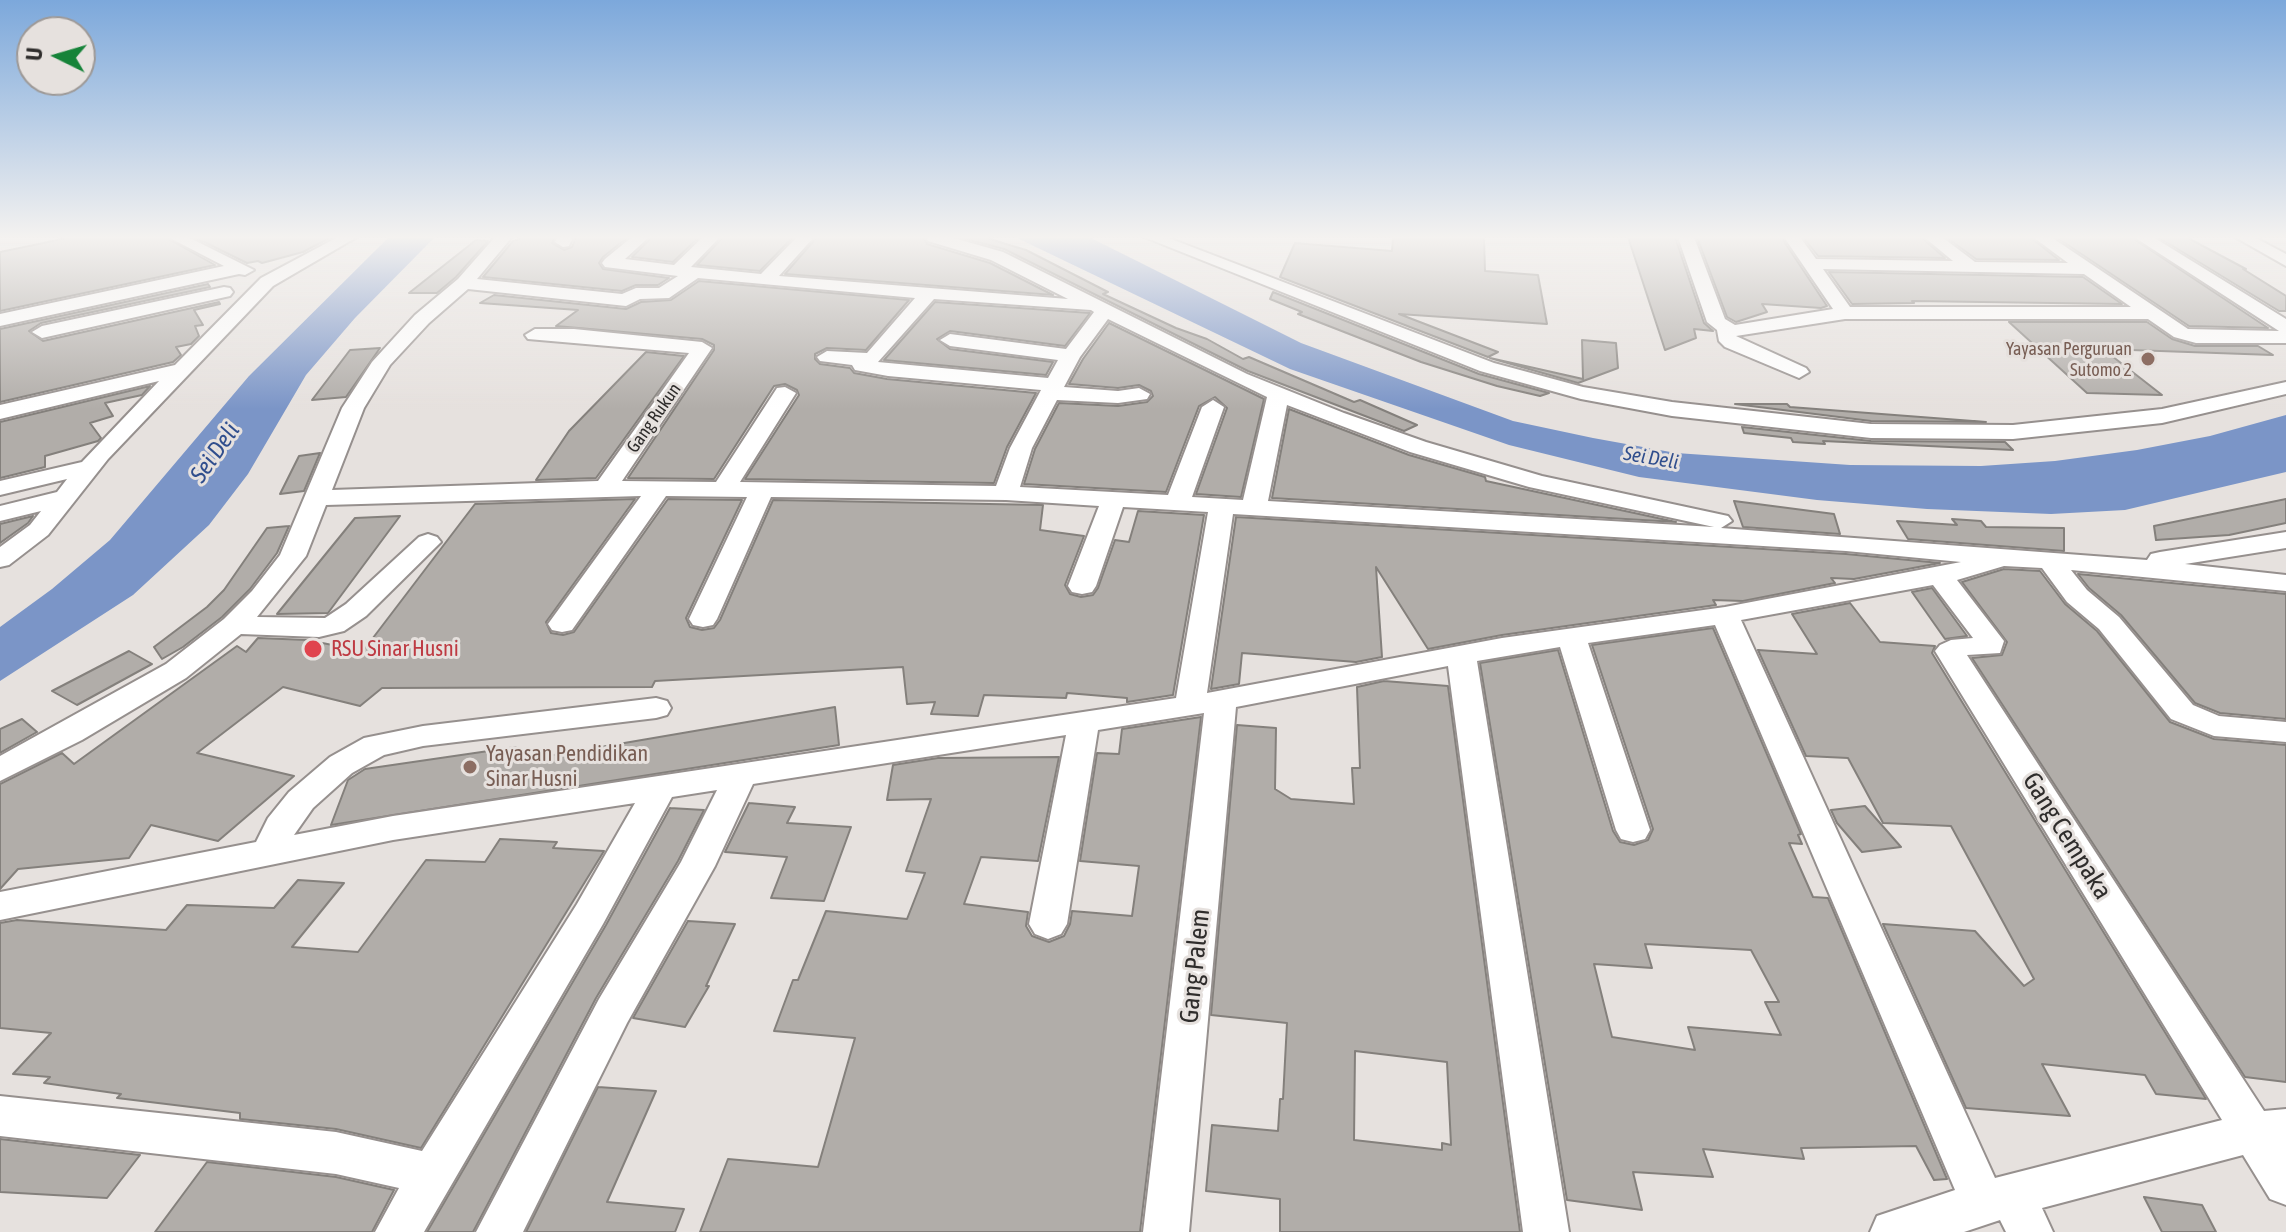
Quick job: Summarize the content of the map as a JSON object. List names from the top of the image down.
{
  "streets": {
    "street": ["Gang Rukun", "Gang Cempaka", "Gang Palem"]
  },
  "water": ["Sei Deli"],
  "places": ["Yayasan Perguruan Sutomo 2", "RSU Sinar Husni", "Yayasan Pendidikan Sinar Husni"],
  "north": "left"
}
